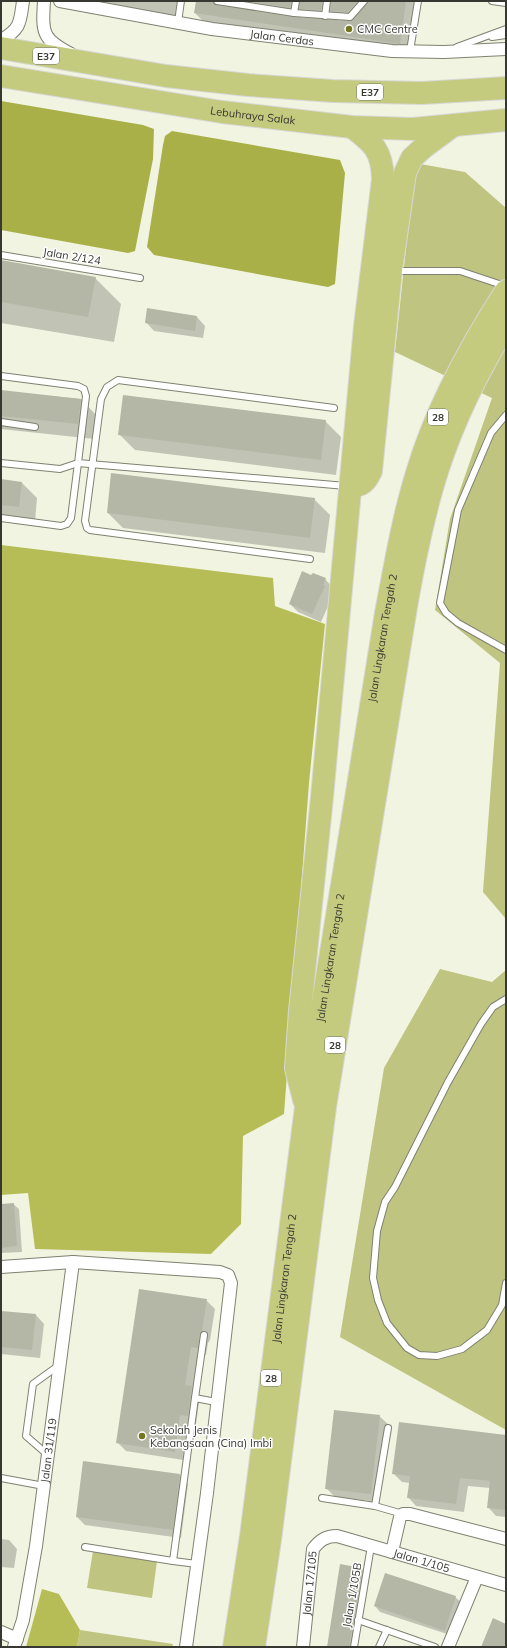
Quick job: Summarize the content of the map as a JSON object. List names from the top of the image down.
{
  "streets": {
    "highway": [
      "E37",
      "Lebuhraya Salak",
      "28",
      "Jalan Lingkaran Tengah 2"
    ],
    "street": [
      "Jalan Cerdas",
      "Jalan 31/119",
      "Jalan 1/105",
      "Jalan 17/105"
    ],
    "lane": ["Jalan 2/124", "Jalan 1/105B"]
  },
  "crossings": [
    ["Jalan 1/105", "Jalan 17/105"],
    ["Jalan 1/105", "Jalan 1/105B"]
  ],
  "places": ["CMC Centre", "Sekolah Jenis Kebangsaan (Cina) Imbi"]
}
